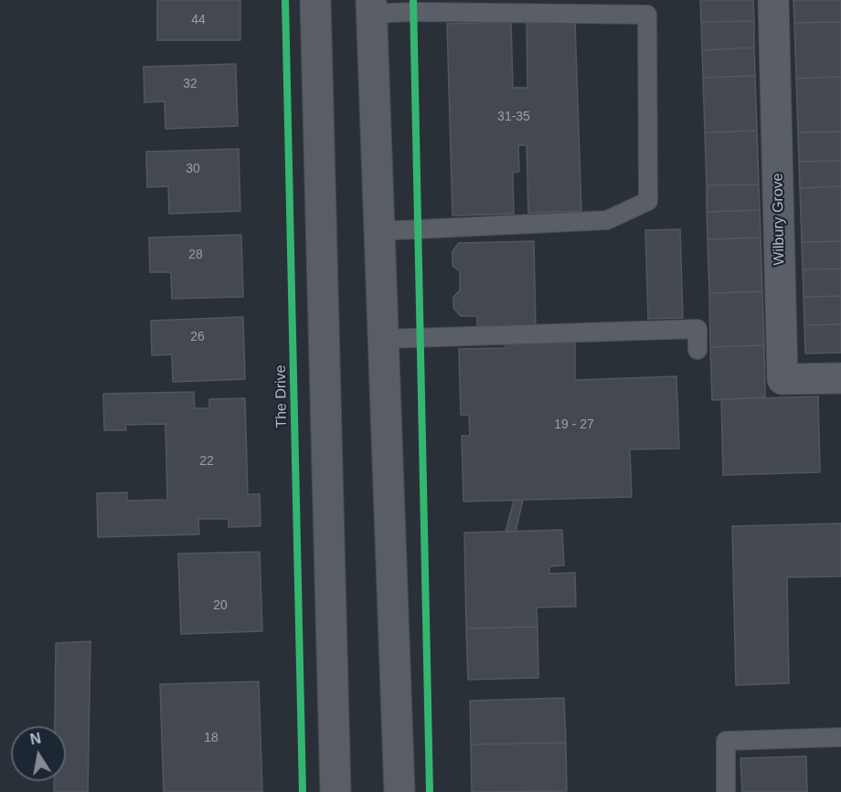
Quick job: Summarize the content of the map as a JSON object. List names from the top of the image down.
{
  "streets": {
    "street": ["Wilbury Grove"],
    "cycle path": ["The Drive"]
  },
  "house_numbers": [
    "44",
    "32",
    "31-35",
    "30",
    "28",
    "26",
    "19 - 27",
    "22",
    "20",
    "18"
  ],
  "north": "top"
}
